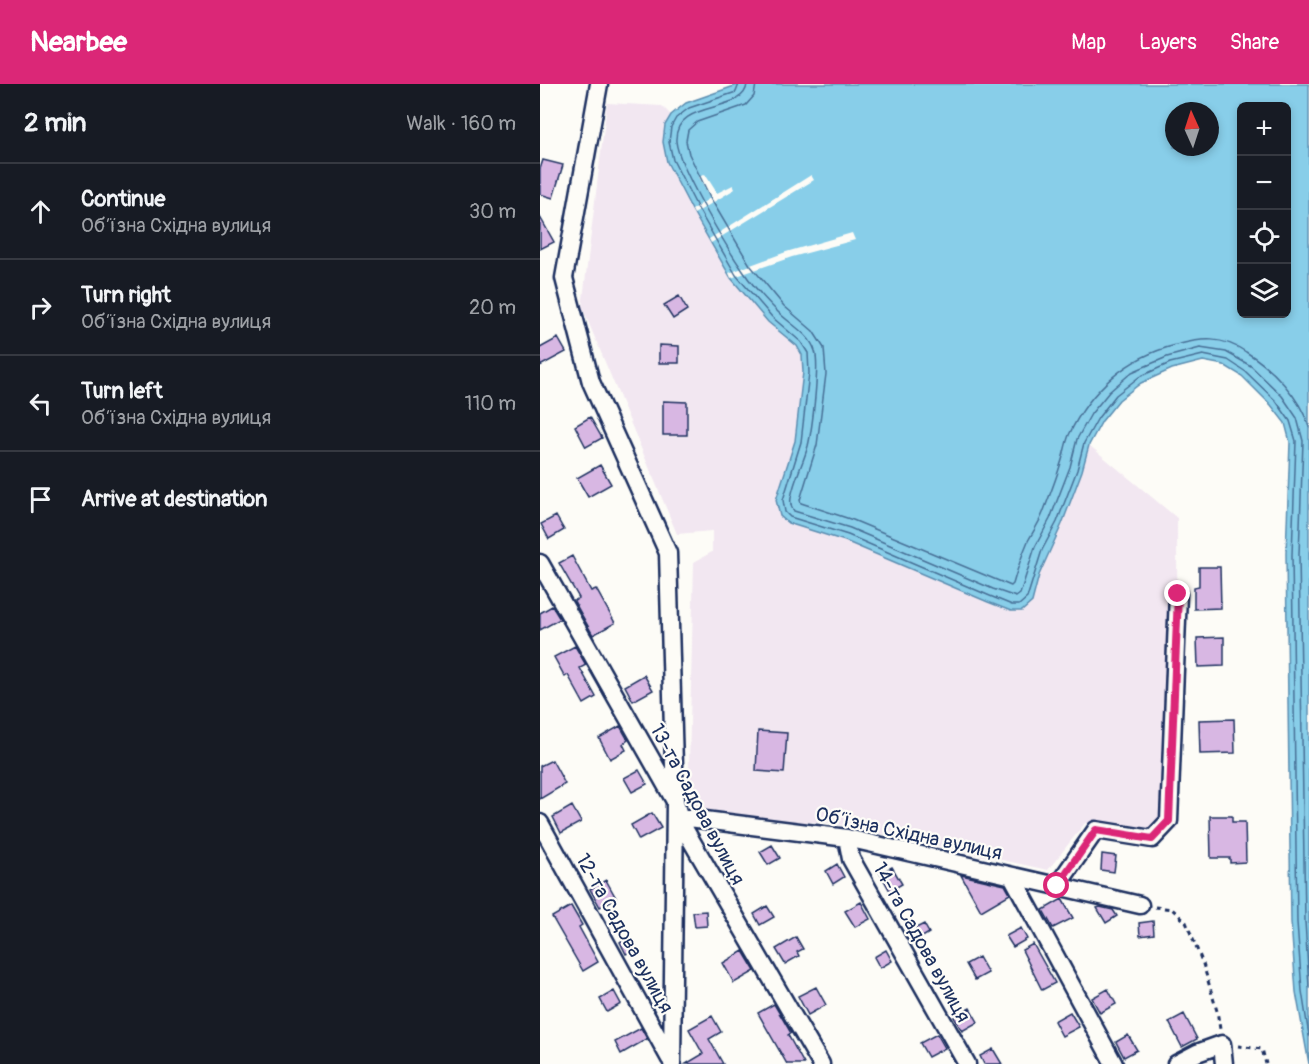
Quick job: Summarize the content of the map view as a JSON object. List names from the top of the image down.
{
  "streets": {
    "street": [
      "13-та Садова вулиця",
      "Обʼїзна Східна вулиця",
      "12-та Садова вулиця",
      "14-та Садова вулиця"
    ]
  },
  "crossings": [
    ["13-та Садова вулиця", "Обʼїзна Східна вулиця"],
    ["Обʼїзна Східна вулиця", "14-та Садова вулиця"]
  ],
  "north": "top",
  "page": {
    "header": "Nearbee",
    "nav": ["Map", "Layers", "Share"],
    "heading": ["2 min", "Walk · 160 m"],
    "map_buttons": ["+", "−"],
    "list": [
      ["Continue", "Обʼїзна Східна вулиця", "30 m"],
      ["Turn right", "Обʼїзна Східна вулиця", "20 m"],
      ["Turn left", "Обʼїзна Східна вулиця", "110 m"],
      "Arrive at destination"
    ]
  }
}
